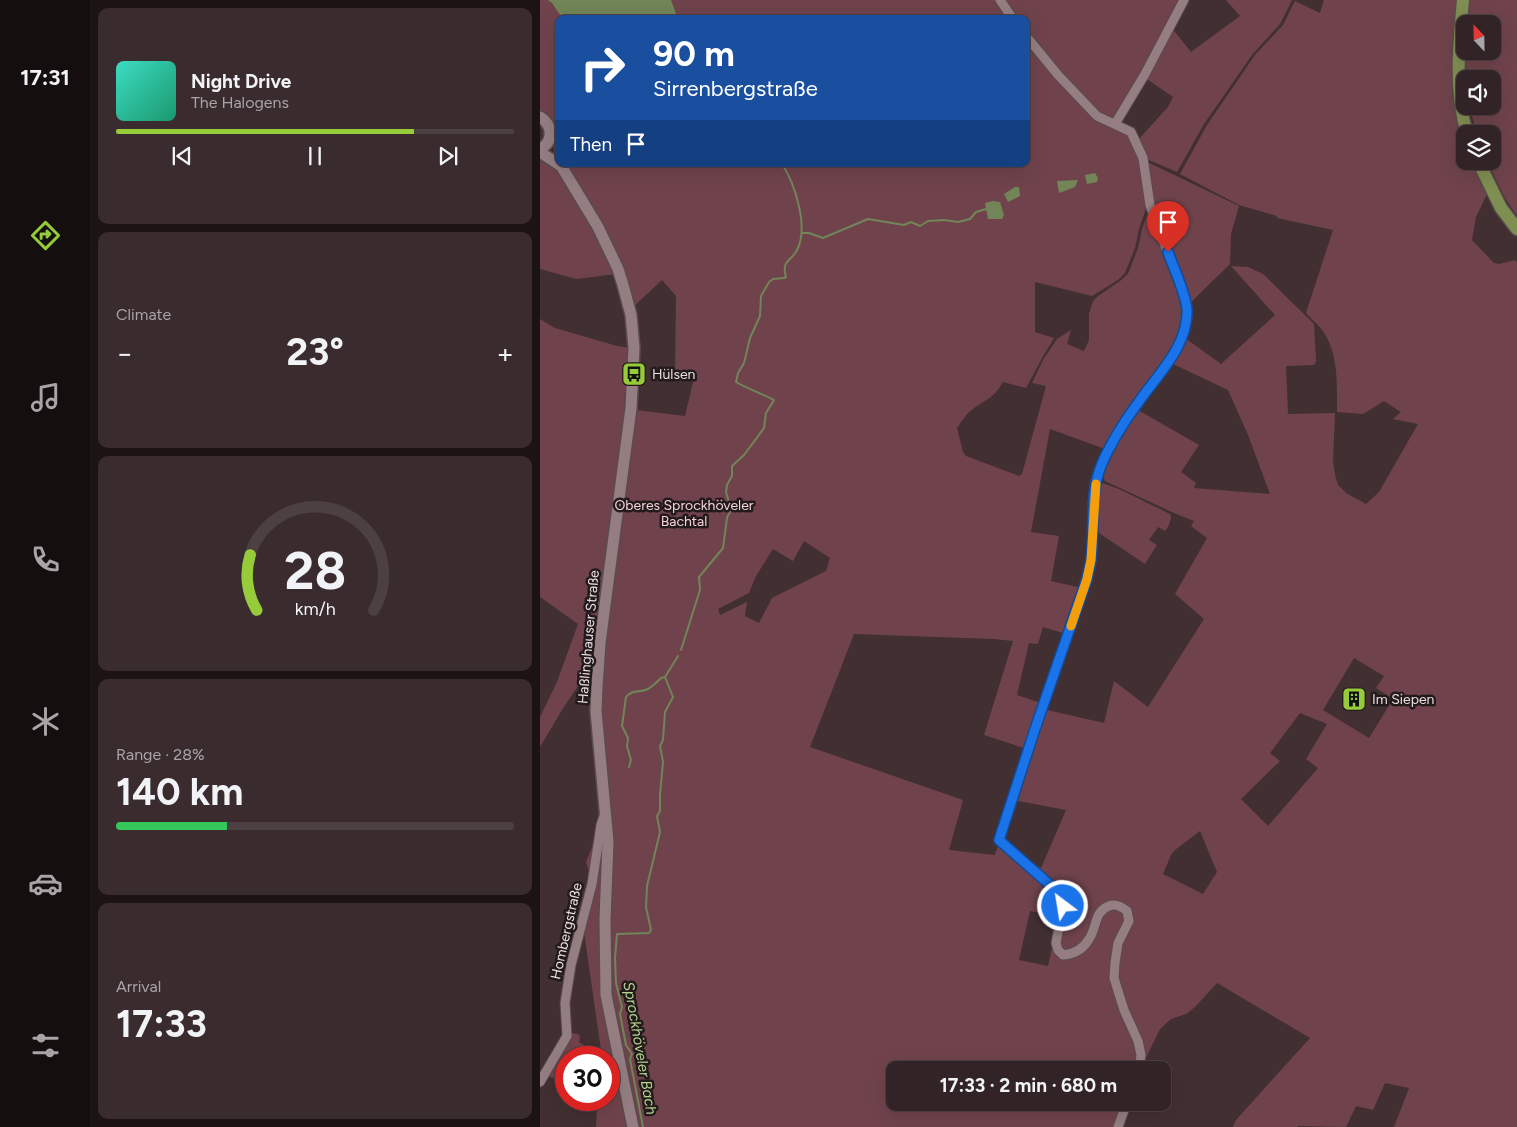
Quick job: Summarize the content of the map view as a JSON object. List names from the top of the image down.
{
  "streets": {
    "main road": ["Haßlinghauser Straße"],
    "street": ["Hombergstraße"]
  },
  "crossings": [
    ["Haßlinghauser Straße", "Hombergstraße"]
  ],
  "water": ["Sprockhöveler Bach"],
  "parks": ["Oberes Sprockhöveler Bachtal"],
  "places": {
    "bus stop": ["Hülsen"],
    "building": ["Im Siepen"]
  },
  "north": "top",
  "page": {
    "tabs": "17:31",
    "turn": ["90 m", "Sirrenbergstraße"],
    "song": ["Night Drive", "The Halogens"],
    "then": "Then",
    "tile": [
      "Climate",
      ["Range · 28%", "140 km"],
      ["Arrival", "17:33"]
    ],
    "heat": ["−", "23°", "+"],
    "limit": "30",
    "trip": "17:33 · 2 min · 680 m",
    "gauge": ["28", "km/h"]
  }
}
